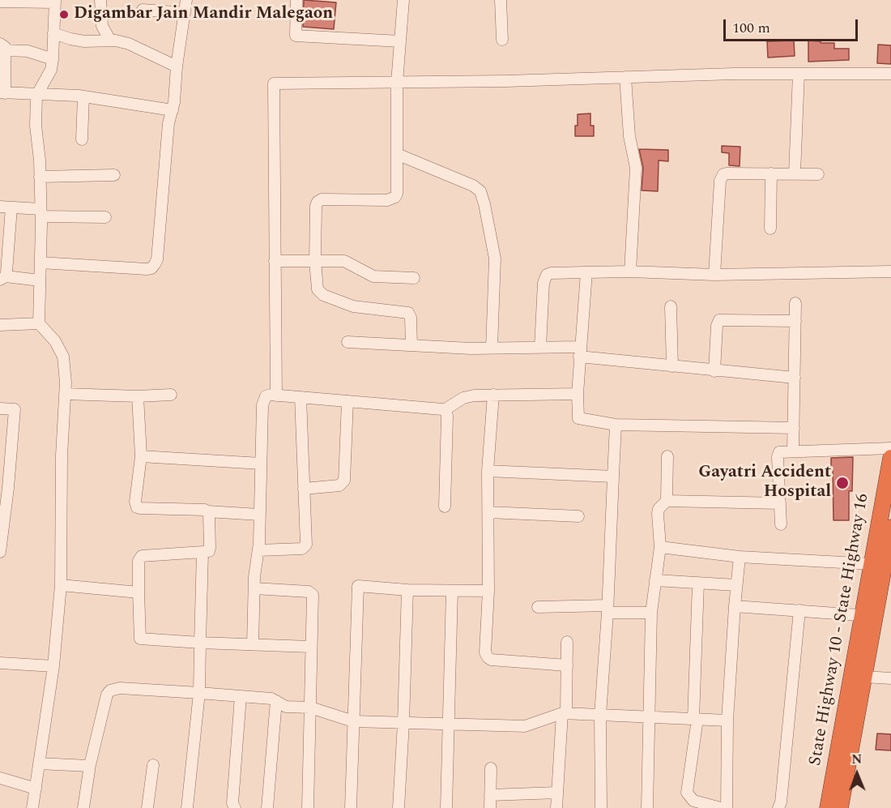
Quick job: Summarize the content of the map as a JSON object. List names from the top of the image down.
{
  "streets": {
    "highway": ["State Highway 10 - State Highway 16"]
  },
  "places": ["Digambar Jain Mandir Malegaon", "Gayatri Accident Hospital"],
  "scale_bar": "100 m",
  "north": "top"
}
